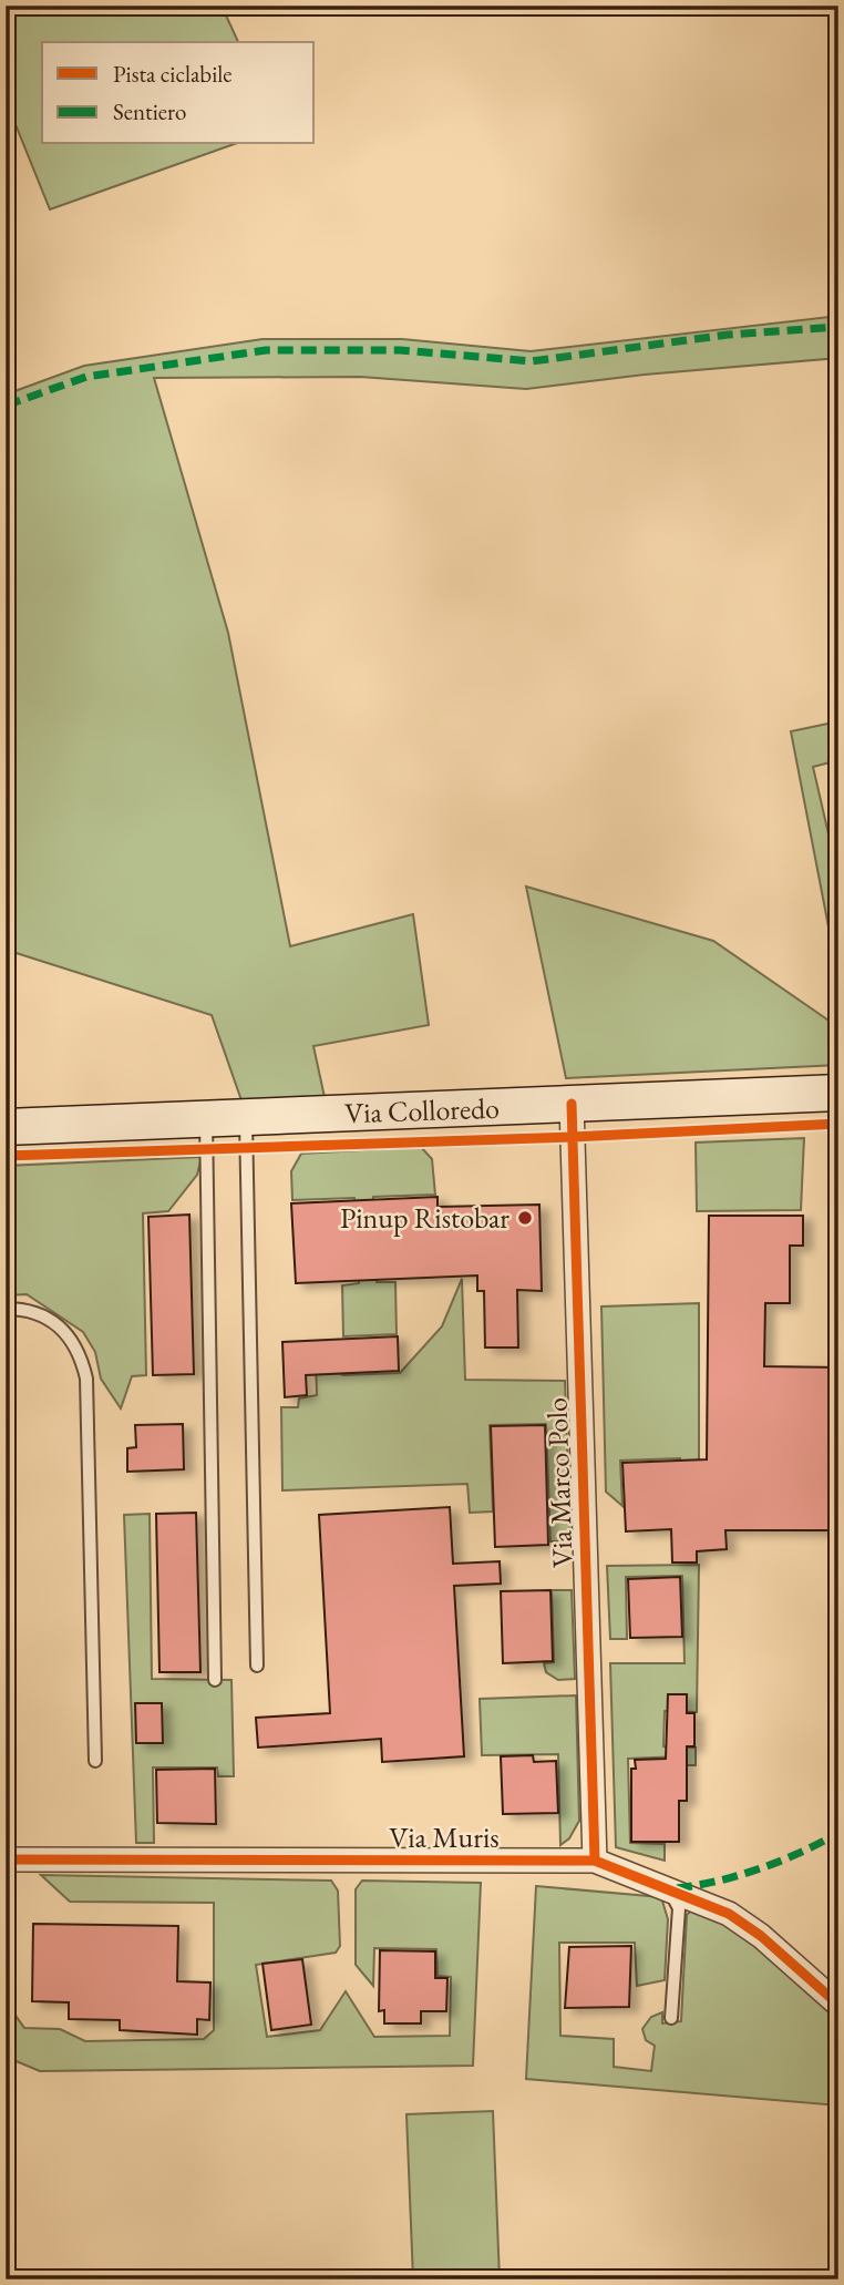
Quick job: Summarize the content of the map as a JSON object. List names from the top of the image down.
{
  "streets": {
    "main road": ["Via Colloredo"],
    "street": ["Via Marco Polo", "Via Muris"]
  },
  "crossings": [
    ["Via Colloredo", "Via Marco Polo"],
    ["Via Marco Polo", "Via Muris"]
  ],
  "places": ["Pinup Ristobar"],
  "legend": ["Pista ciclabile", "Sentiero"]
}
